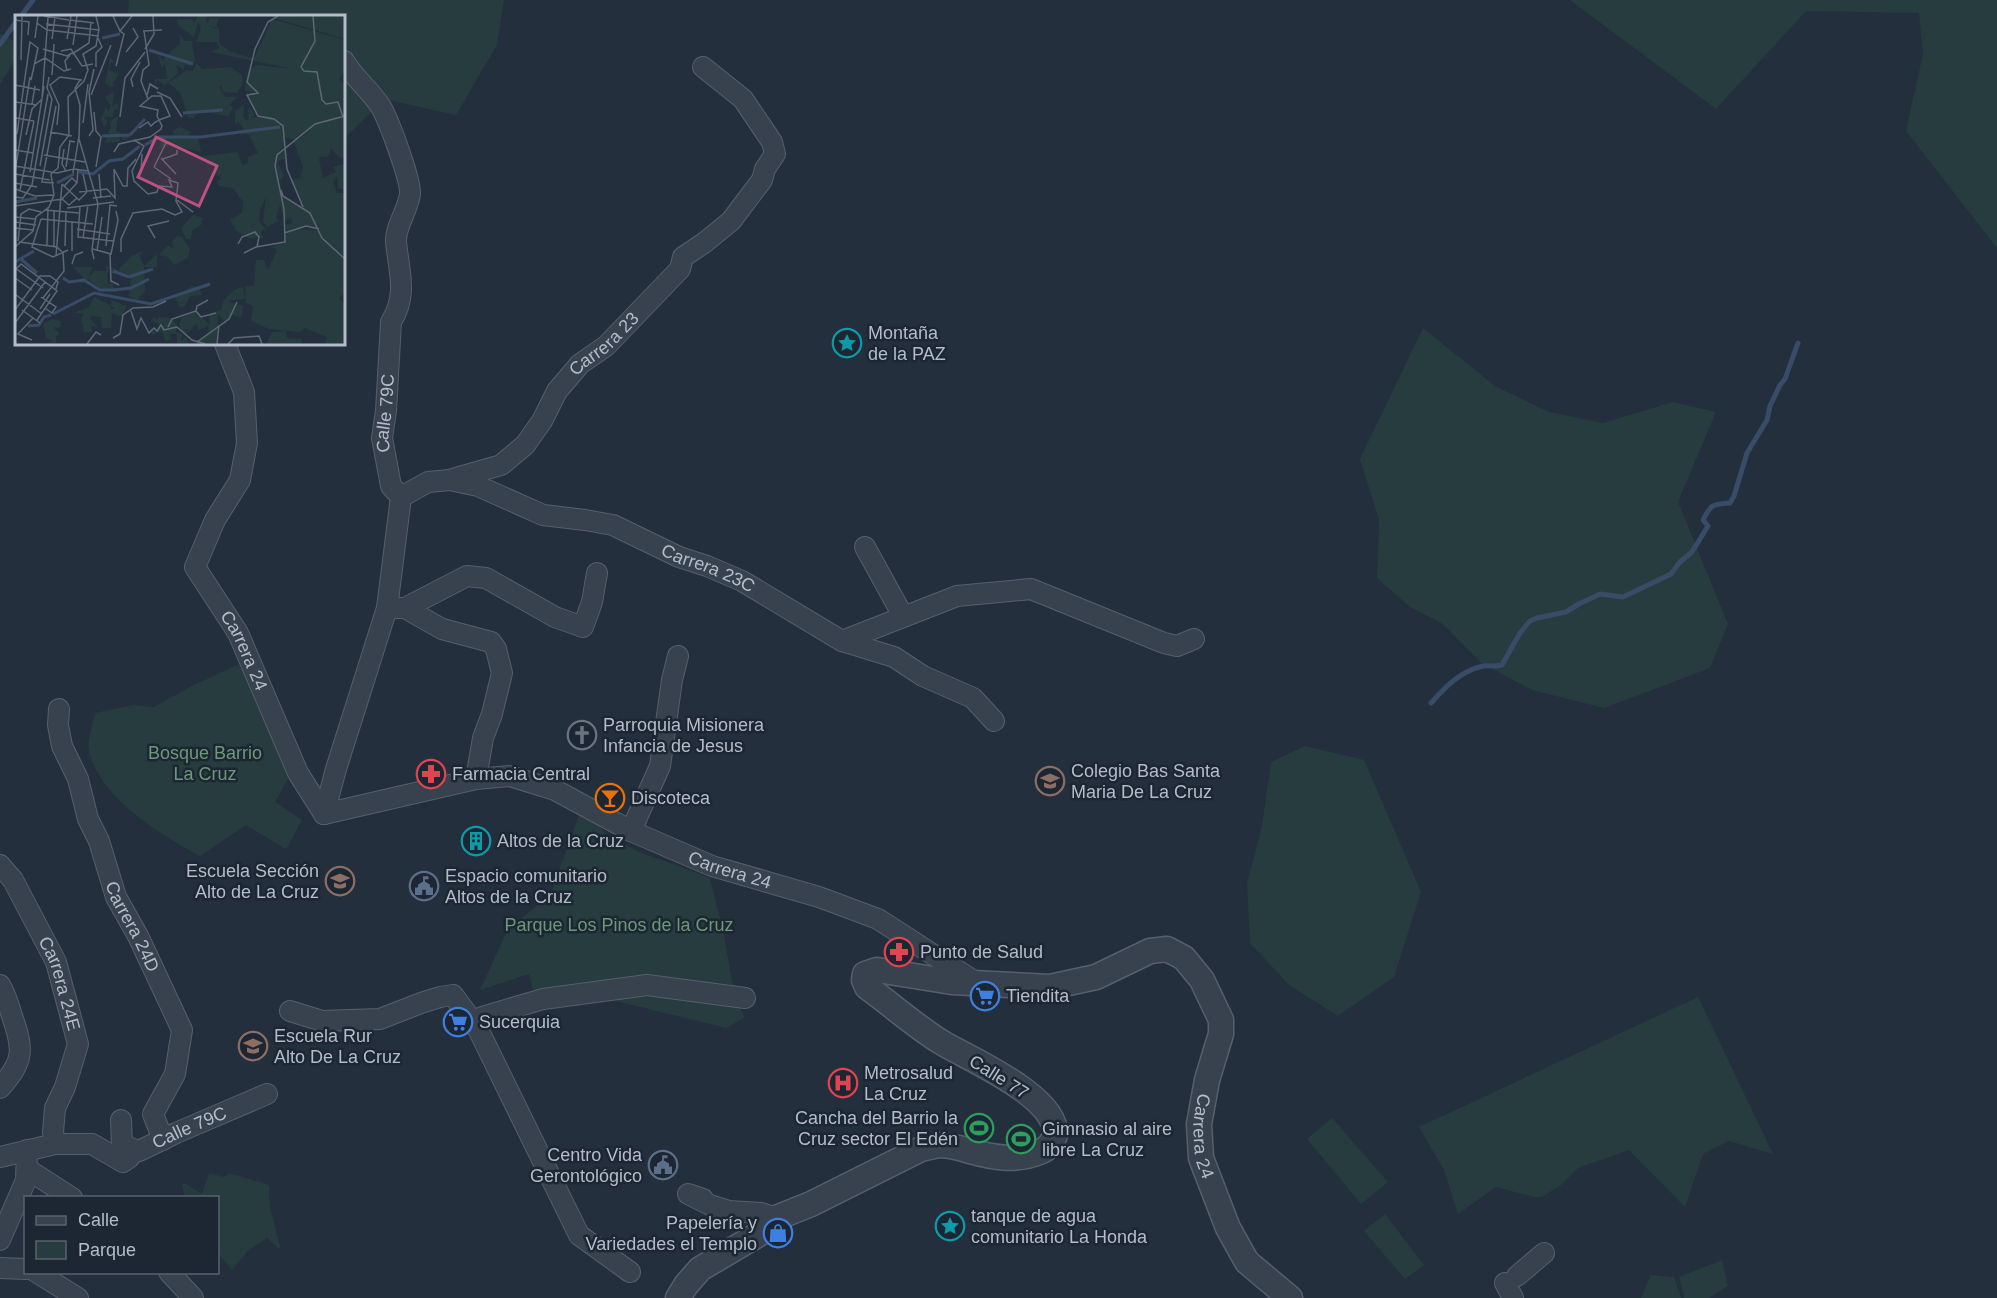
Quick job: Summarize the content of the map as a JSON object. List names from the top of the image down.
{
  "streets": {
    "street": [
      "Carrera 23",
      "Calle 79C",
      "Carrera 23C",
      "Carrera 24",
      "Carrera 24D",
      "Carrera 24E",
      "Calle 77"
    ]
  },
  "crossings": [
    ["Carrera 23", "Carrera 23C"],
    ["Calle 79C", "Carrera 23C"],
    ["Calle 79C", "Carrera 24D"],
    ["Calle 79C", "Carrera 24E"],
    ["Carrera 24", "Calle 77"]
  ],
  "parks": ["Bosque Barrio La Cruz", "Parque Los Pinos de la Cruz"],
  "places": {
    "place": ["Montaña de la PAZ", "tanque de agua comunitario La Honda"],
    "church": ["Parroquia Misionera Infancia de Jesus"],
    "pharmacy": ["Farmacia Central", "Punto de Salud"],
    "school or university": ["Colegio Bas Santa Maria De La Cruz", "Escuela Sección Alto de La Cruz", "Escuela Rur Alto De La Cruz"],
    "bar": ["Discoteca"],
    "building": ["Altos de la Cruz"],
    "public building": ["Espacio comunitario Altos de la Cruz", "Centro Vida Gerontológico"],
    "supermarket": ["Tiendita", "Sucerquia"],
    "hospital": ["Metrosalud La Cruz"],
    "sports": ["Cancha del Barrio la Cruz sector El Edén", "Gimnasio al aire libre La Cruz"],
    "shop": ["Papelería y Variedades el Templo"]
  },
  "legend": ["Calle", "Parque"]
}
